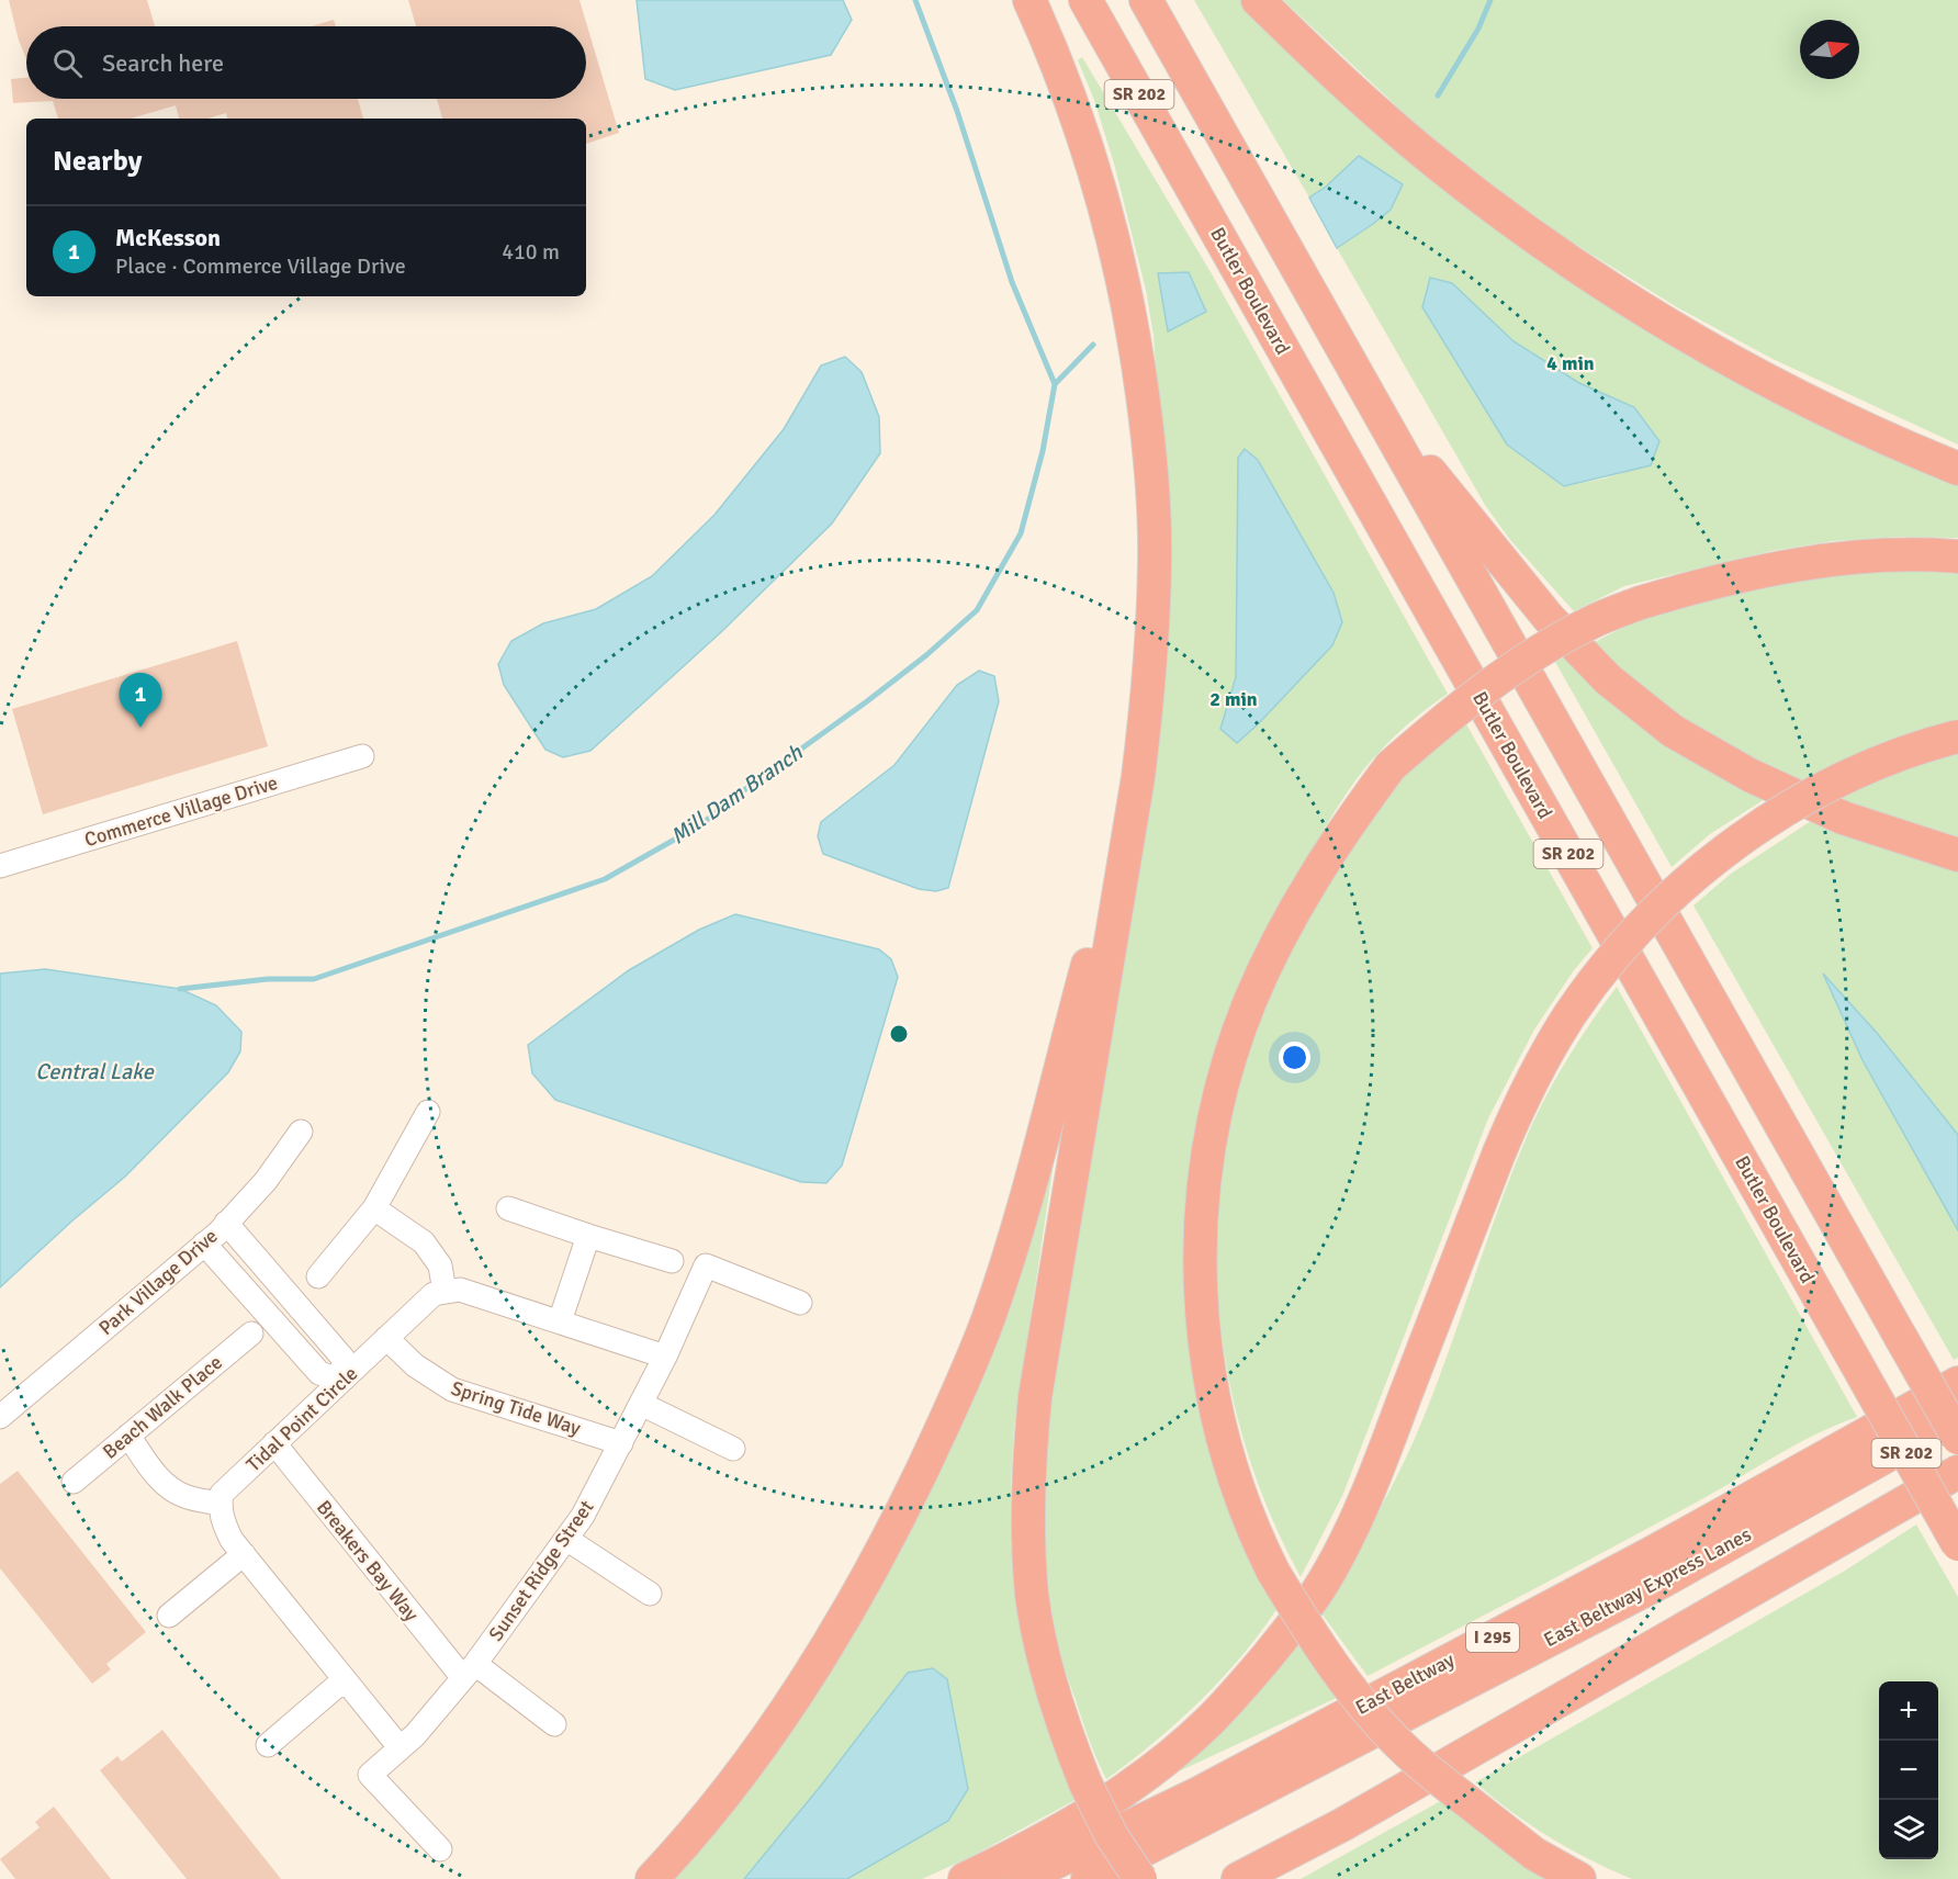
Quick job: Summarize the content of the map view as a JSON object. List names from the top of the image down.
{
  "streets": {
    "highway": [
      "SR 202",
      "Butler Boulevard",
      "East Beltway Express Lanes",
      "I 295",
      "East Beltway"
    ],
    "street": [
      "Commerce Village Drive",
      "Park Village Drive",
      "Beach Walk Place",
      "Spring Tide Way",
      "Tidal Point Circle",
      "Breakers Bay Way",
      "Sunset Ridge Street"
    ]
  },
  "crossings": [
    ["Spring Tide Way", "Tidal Point Circle"],
    ["Spring Tide Way", "Sunset Ridge Street"],
    ["Tidal Point Circle", "Breakers Bay Way"],
    ["Breakers Bay Way", "Sunset Ridge Street"]
  ],
  "water": ["Mill Dam Branch", "Central Lake"],
  "north": "right",
  "page": {
    "search": "Search here",
    "heading": "Nearby",
    "list": [
      {
        "mark": "1",
        "name": "McKesson",
        "note": "Place · Commerce Village Drive",
        "value": "410 m"
      }
    ],
    "pins": "1",
    "map_buttons": ["+", "−"]
  },
  "rings": ["4 min", "2 min"]
}
